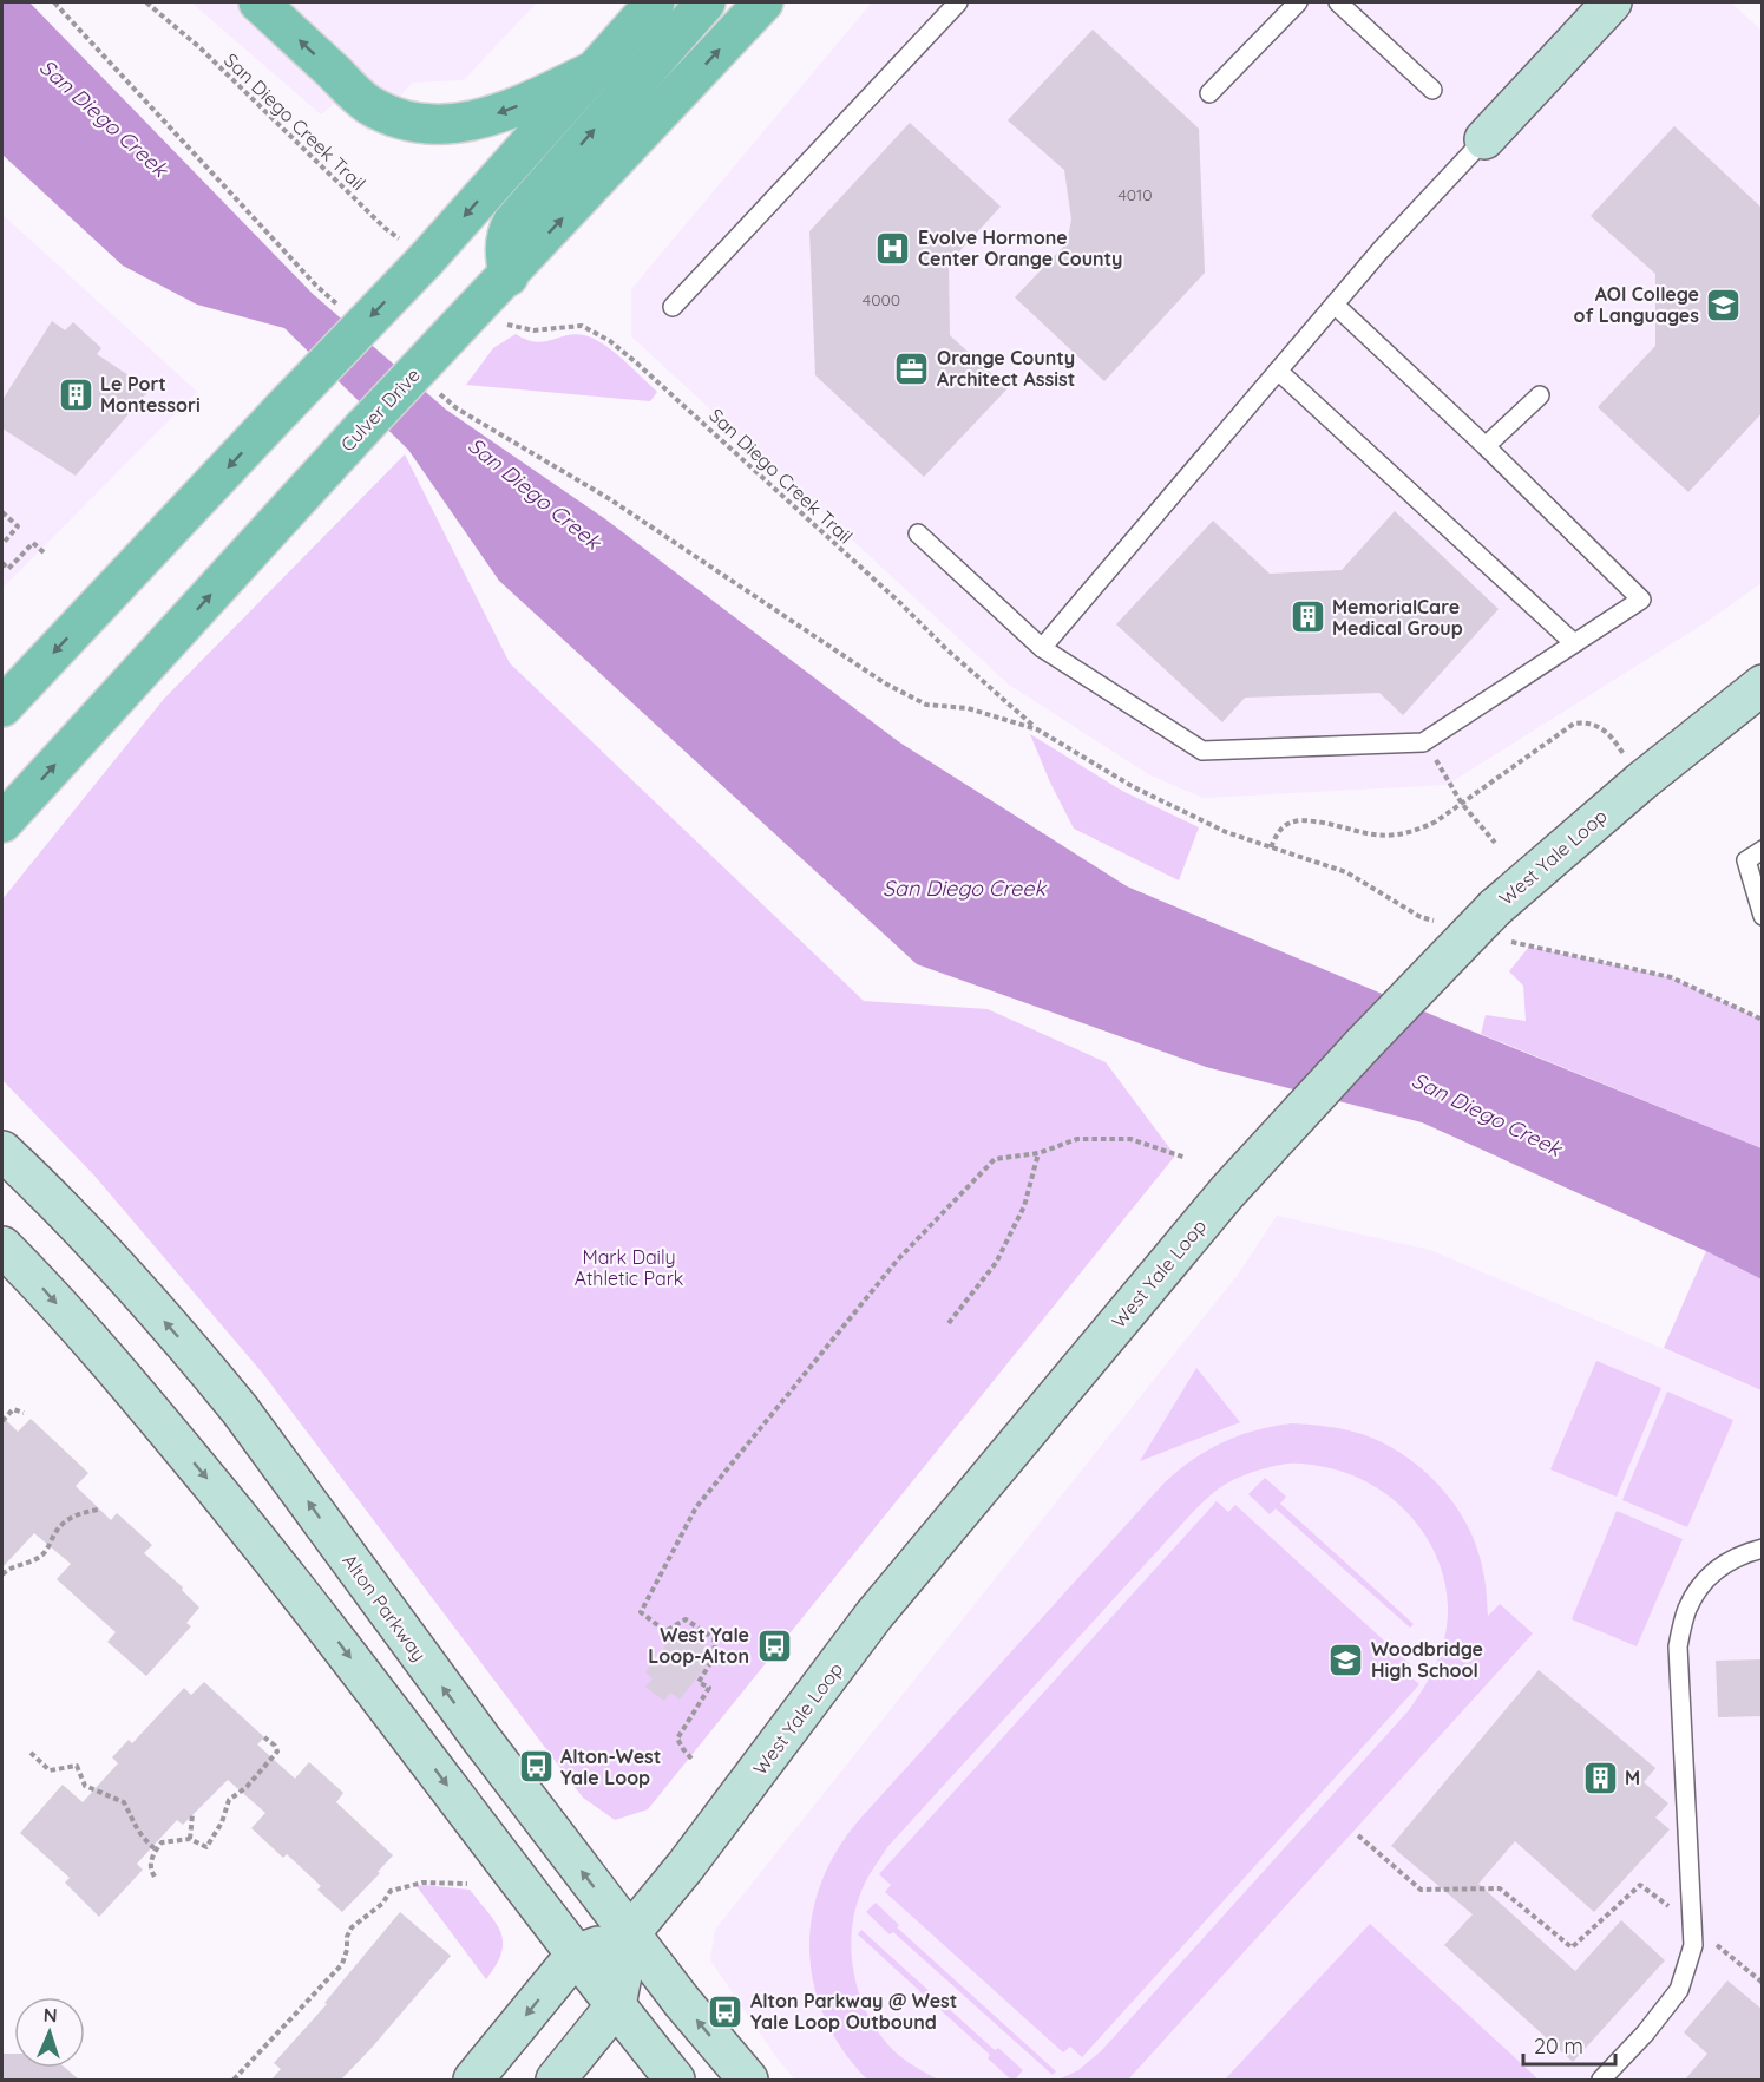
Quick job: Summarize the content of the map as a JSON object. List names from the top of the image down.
{
  "streets": {
    "main road": ["Culver Drive", "West Yale Loop", "Alton Parkway"],
    "path": ["San Diego Creek Trail"]
  },
  "crossings": [
    ["San Diego Creek Trail", "Culver Drive"],
    ["West Yale Loop", "Alton Parkway"]
  ],
  "water": ["San Diego Creek"],
  "parks": ["Mark Daily Athletic Park"],
  "places": {
    "hospital": ["Evolve Hormone Center Orange County"],
    "school or university": ["AOI College of Languages", "Woodbridge High School"],
    "office": ["Orange County Architect Assist"],
    "building": ["Le Port Montessori", "MemorialCare Medical Group", "M"],
    "bus stop": ["West Yale Loop-Alton", "Alton-West Yale Loop", "Alton Parkway @ West Yale Loop Outbound"]
  },
  "house_numbers": ["4010", "4000"],
  "scale_bar": "20 m",
  "north": "top"
}
